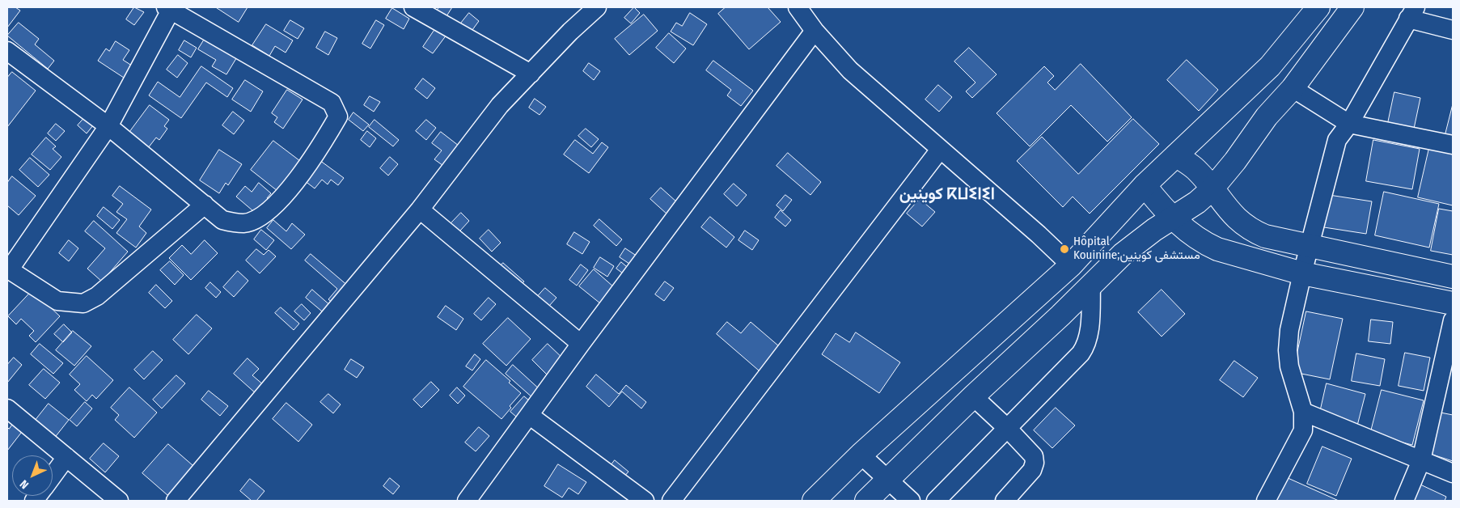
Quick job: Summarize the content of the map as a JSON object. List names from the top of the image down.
{
  "districts": ["كوينين ⴽⵡⵉⵏⵉⵏ"],
  "places": ["Hôpital Kouinine;مستشفى كوينين"],
  "north": "bottom left"
}
